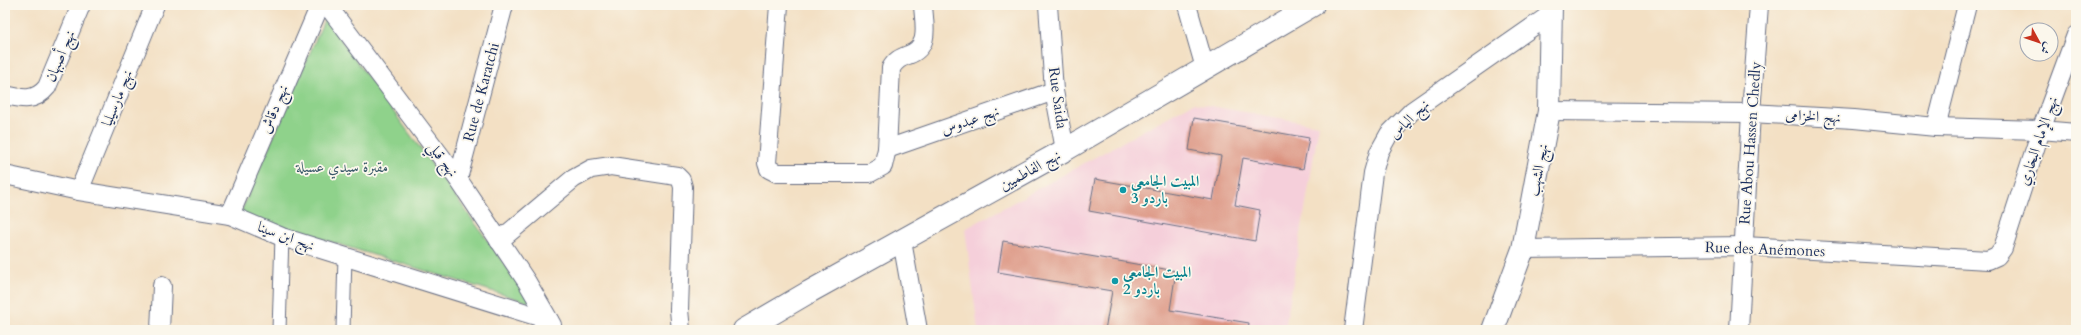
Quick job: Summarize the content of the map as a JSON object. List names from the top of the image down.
{
  "streets": {
    "street": [
      "نهج أصبهان",
      "Rue de Karatchi",
      "نهج مارسيليا",
      "Rue Saida",
      "نهج دقاش",
      "نهج الخزامى",
      "نهج الياس",
      "نهج عبدوس",
      "نهج الإمام البخاري",
      "Rue Abou Hassen Chedly",
      "نهج قبلي",
      "نهج الفاطميين",
      "نهج الشهب",
      "نهج ابن سينا",
      "Rue des Anémones"
    ]
  },
  "crossings": [
    ["Rue de Karatchi", "نهج قبلي"],
    ["نهج مارسيليا", "نهج ابن سينا"],
    ["Rue Saida", "نهج عبدوس"],
    ["Rue Saida", "نهج الفاطميين"],
    ["نهج دقاش", "نهج ابن سينا"],
    ["نهج الخزامى", "نهج الإمام البخاري"],
    ["نهج الخزامى", "Rue Abou Hassen Chedly"],
    ["نهج الخزامى", "نهج الشهب"],
    ["نهج الياس", "نهج الشهب"],
    ["نهج الإمام البخاري", "Rue des Anémones"],
    ["Rue Abou Hassen Chedly", "Rue des Anémones"],
    ["نهج قبلي", "نهج ابن سينا"],
    ["نهج الشهب", "Rue des Anémones"]
  ],
  "parks": ["مقبرة سيدي عسيلة"],
  "places": ["المبيت الجامعي باردو 3", "المبيت الجامعي باردو 2"],
  "north": "bottom right"
}
